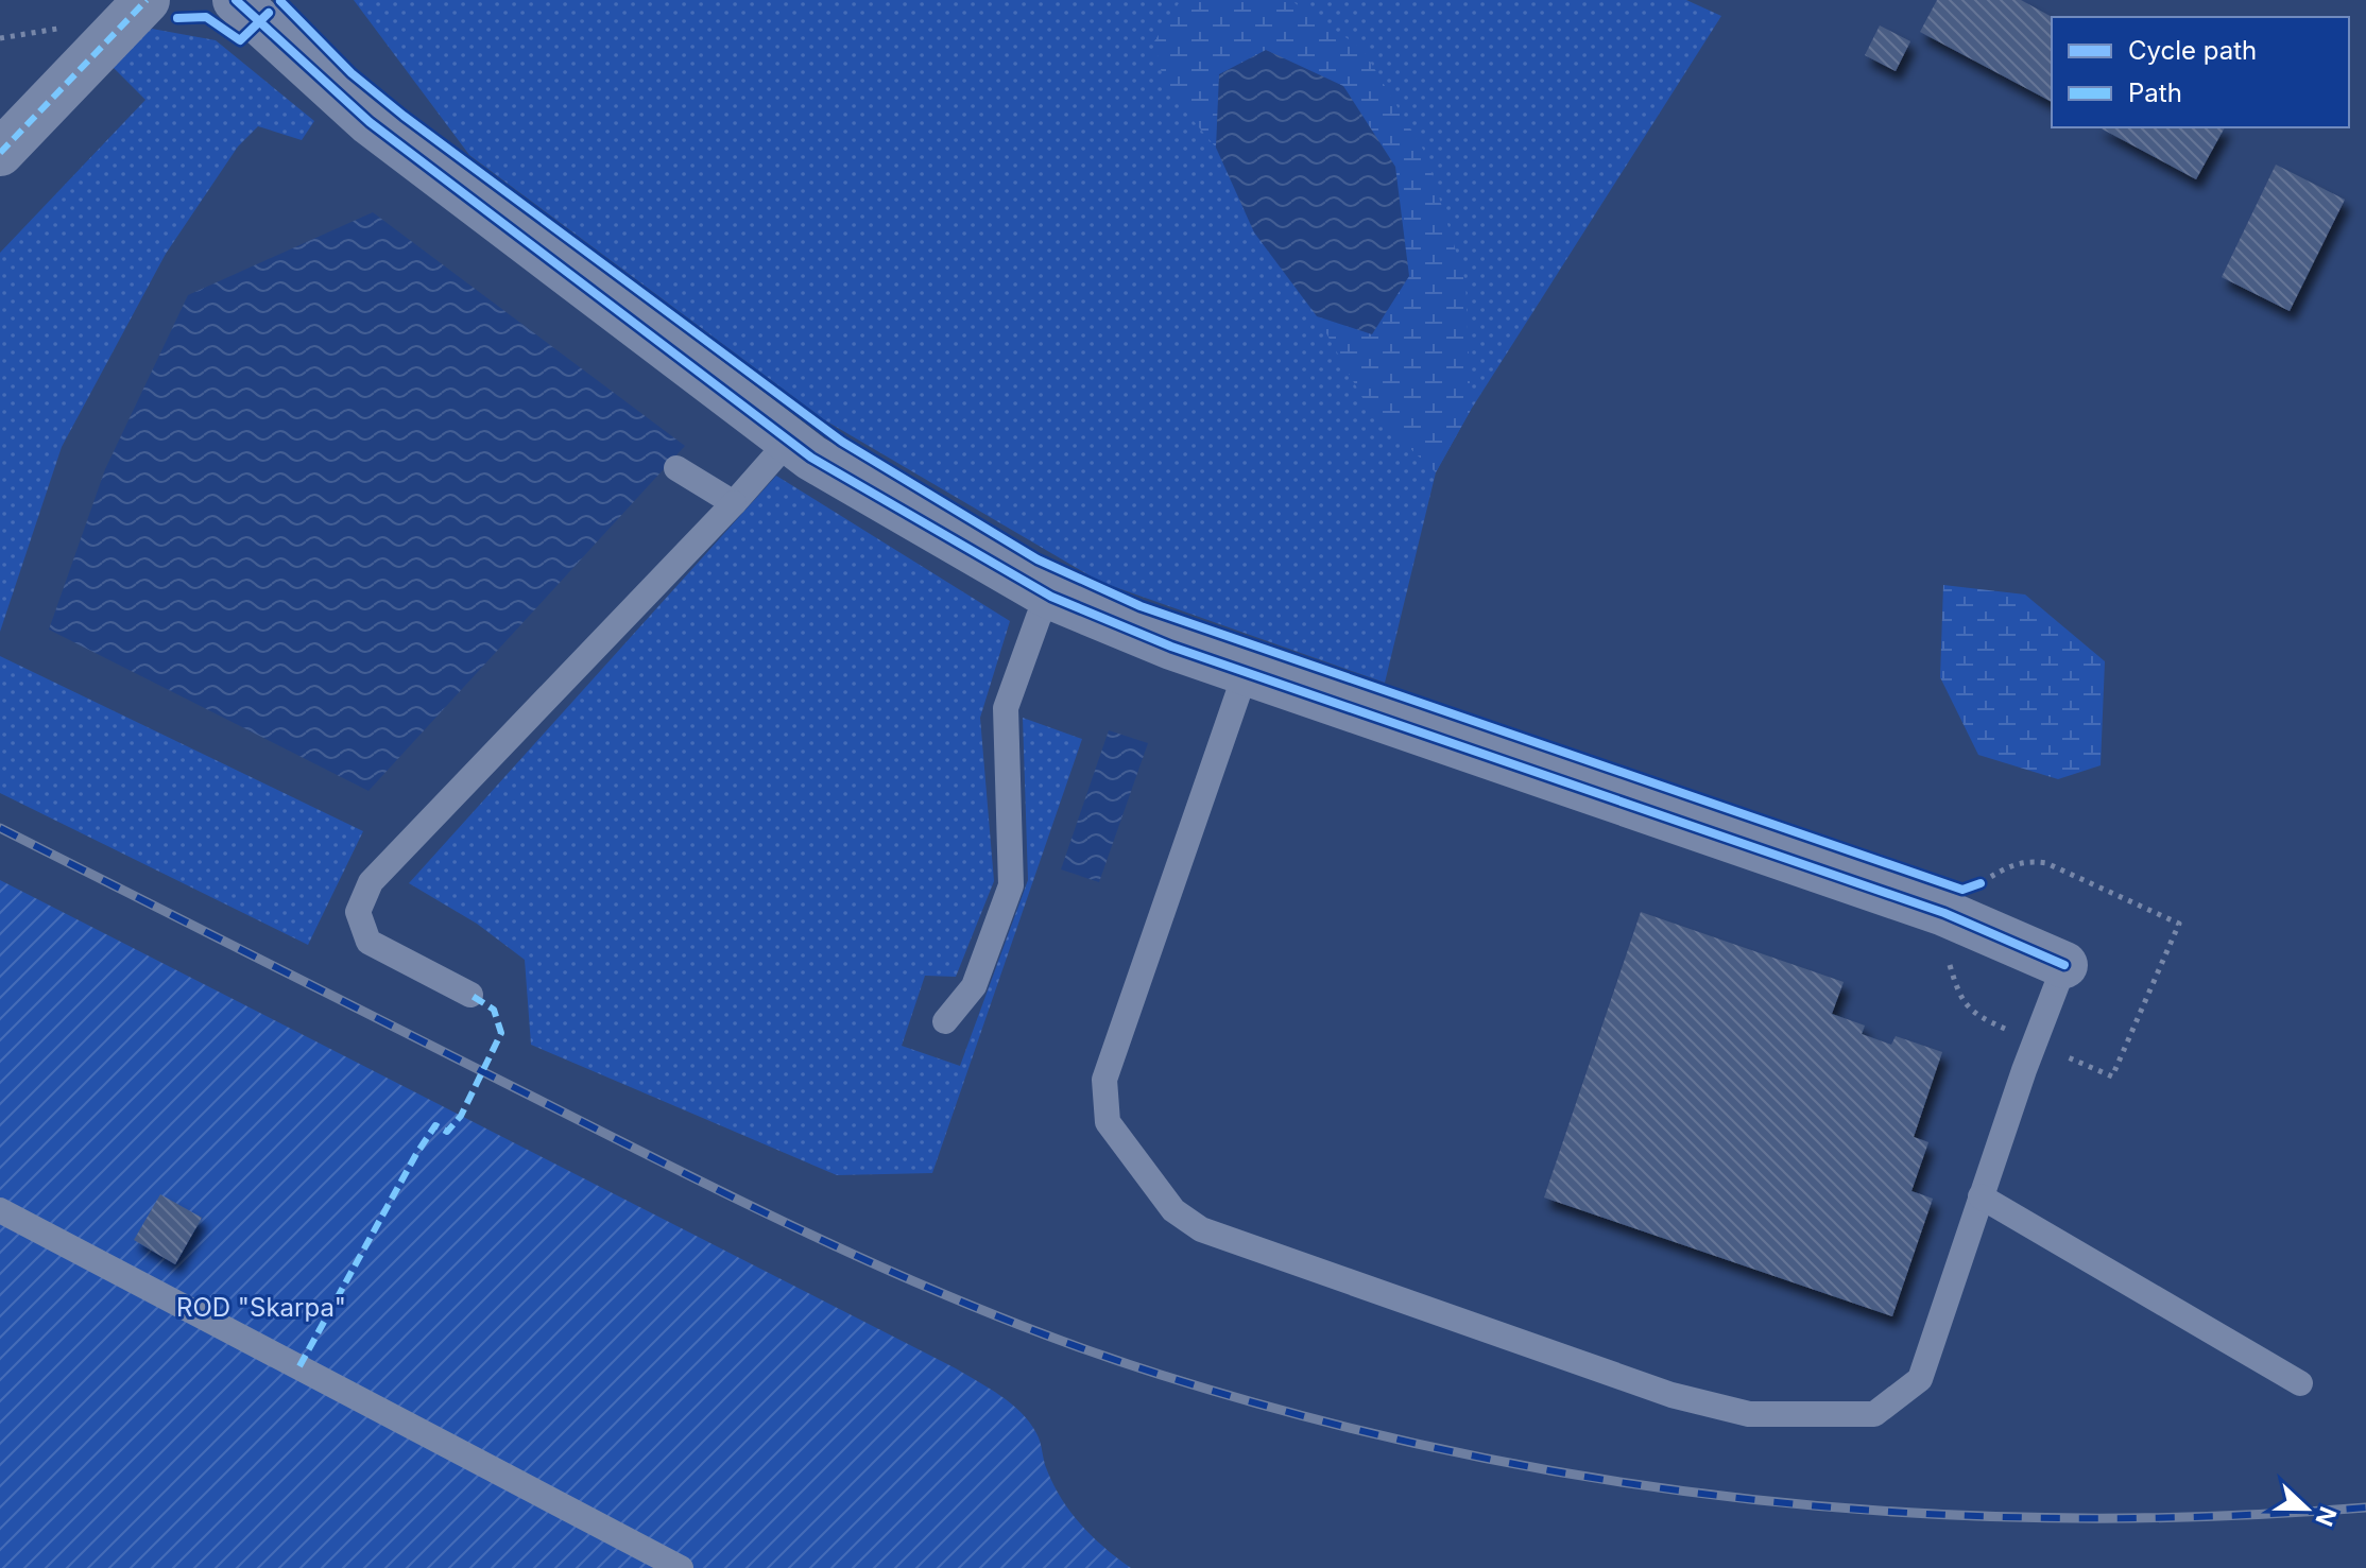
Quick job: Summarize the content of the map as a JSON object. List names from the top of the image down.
{
  "parks": ["ROD \"Skarpa\""],
  "legend": ["Cycle path", "Path"],
  "north": "right"
}
